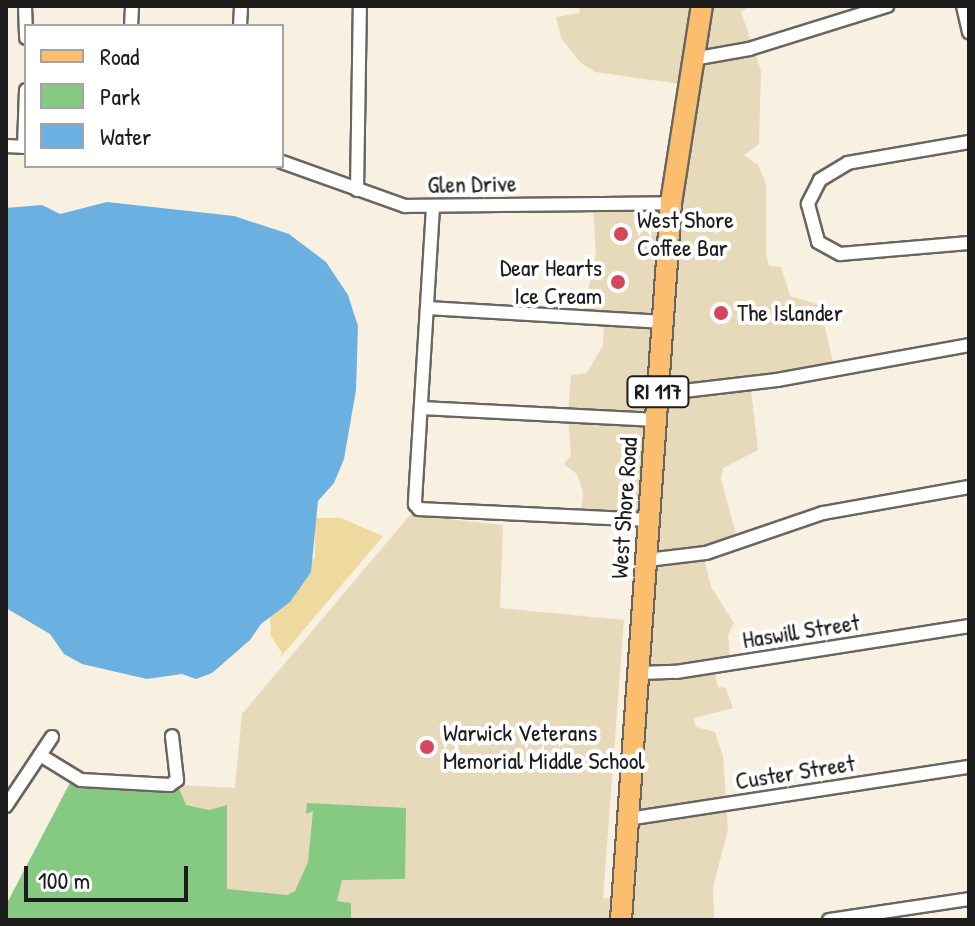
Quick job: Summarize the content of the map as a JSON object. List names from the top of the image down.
{
  "streets": {
    "main road": ["RI 117", "West Shore Road"],
    "street": ["Glen Drive", "Haswill Street", "Custer Street"]
  },
  "crossings": [
    ["Glen Drive", "West Shore Road"],
    ["West Shore Road", "Haswill Street"],
    ["West Shore Road", "Custer Street"]
  ],
  "places": [
    "West Shore Coffee Bar",
    "Dear Hearts Ice Cream",
    "The Islander",
    "Warwick Veterans Memorial Middle School"
  ],
  "legend": ["Road", "Park", "Water"],
  "scale_bar": "100 m"
}
